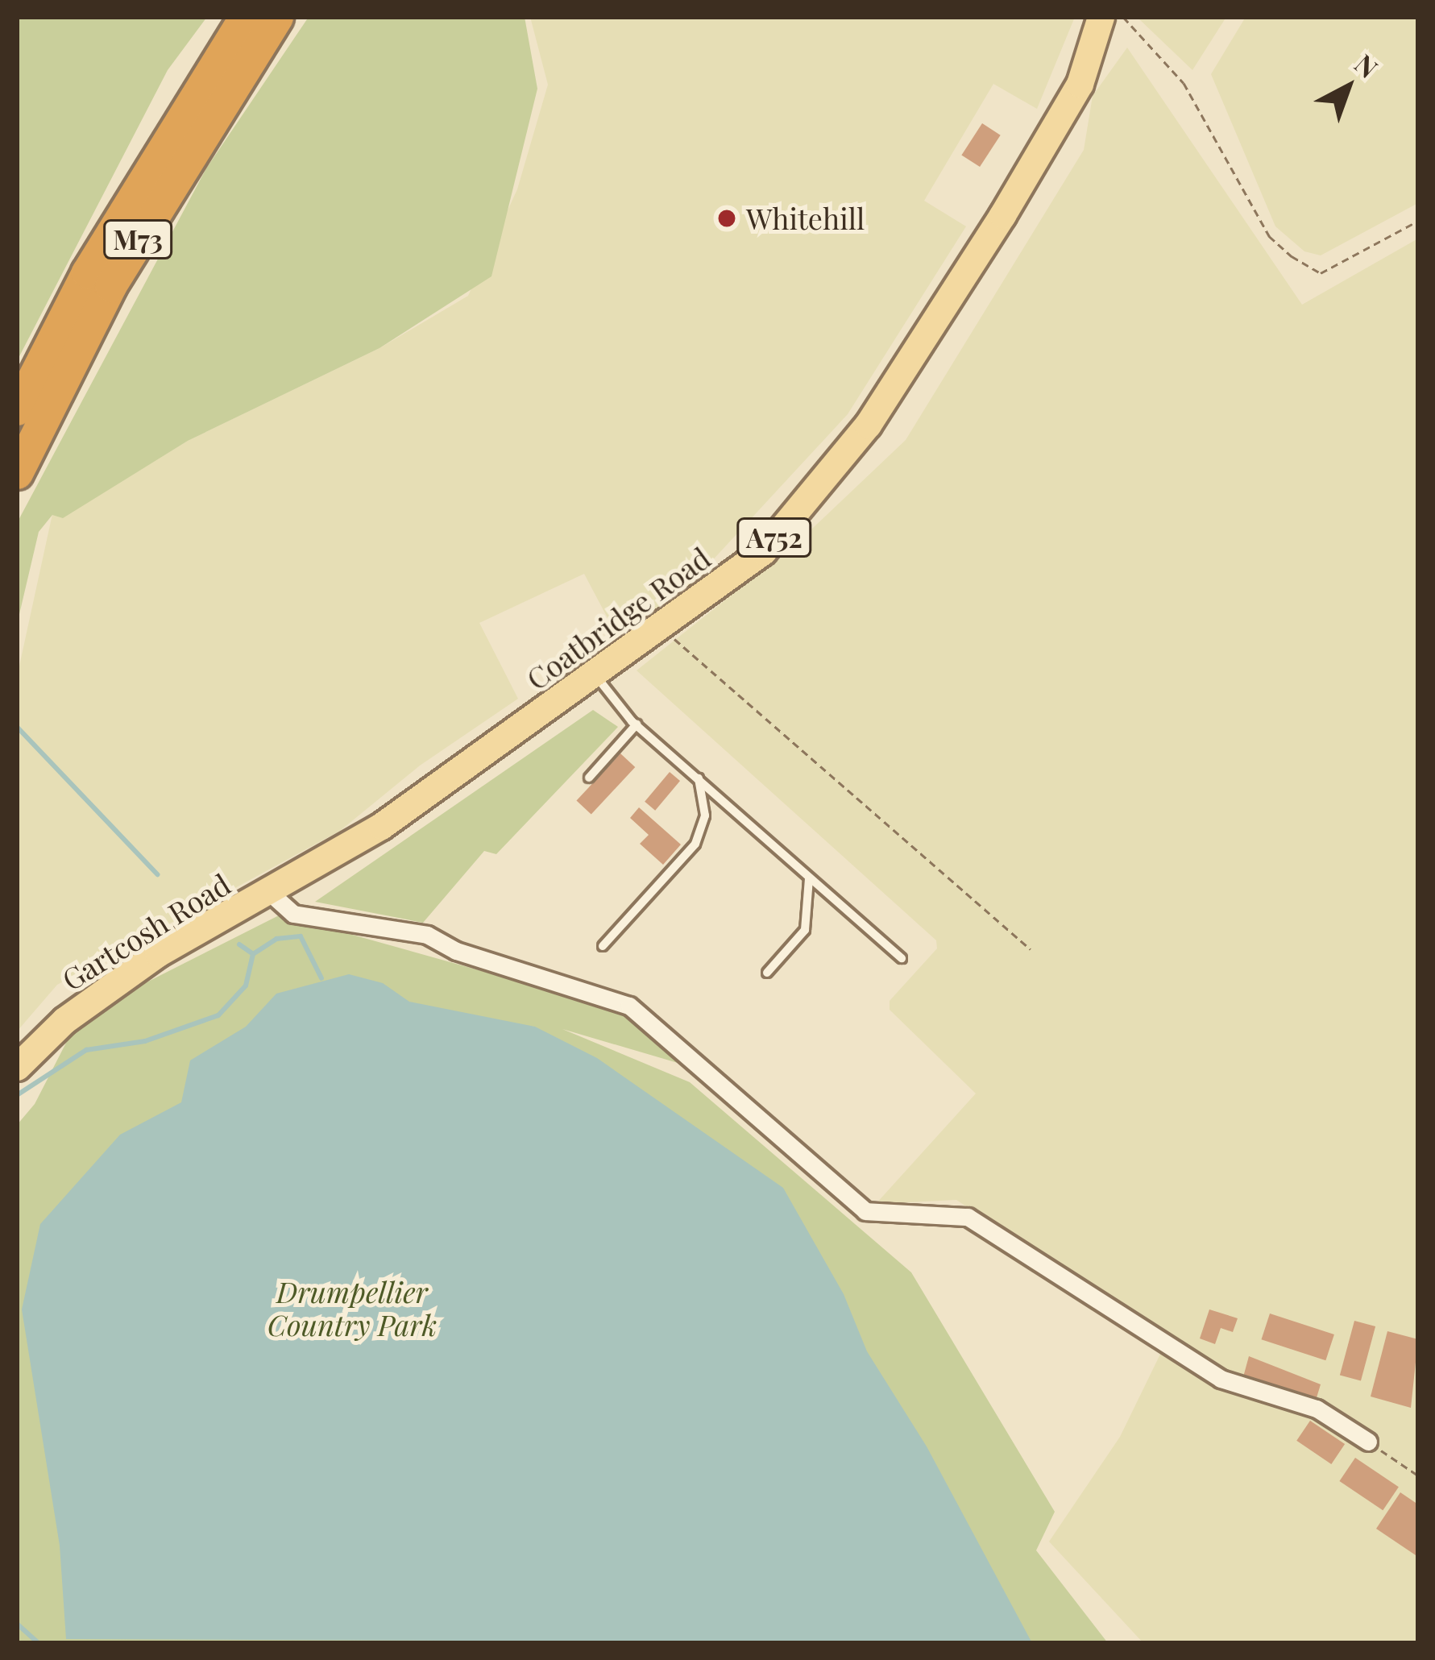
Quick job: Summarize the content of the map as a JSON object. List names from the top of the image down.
{
  "streets": {
    "highway": ["M73"],
    "main road": ["A752", "Coatbridge Road", "Gartcosh Road"]
  },
  "crossings": [
    ["Coatbridge Road", "Gartcosh Road"]
  ],
  "parks": ["Drumpellier Country Park"],
  "places": ["Whitehill"],
  "north": "top right"
}
